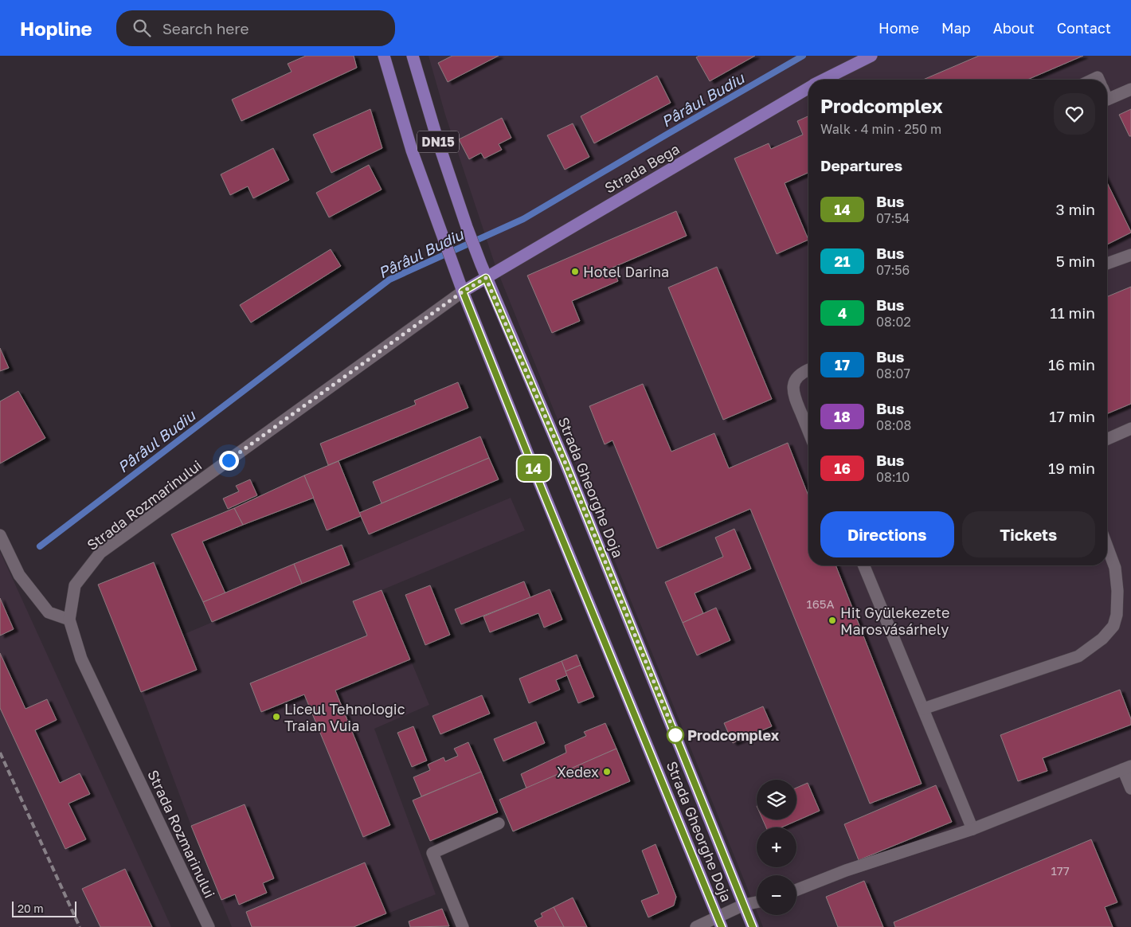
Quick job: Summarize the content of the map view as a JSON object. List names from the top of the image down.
{
  "streets": {
    "main road": ["DN15", "Strada Bega", "Strada Gheorghe Doja"],
    "street": ["Strada Rozmarinului"]
  },
  "crossings": [
    ["Strada Bega", "Strada Gheorghe Doja"],
    ["Strada Bega", "Strada Rozmarinului"],
    ["Strada Gheorghe Doja", "Strada Rozmarinului"]
  ],
  "water": ["Pârâul Budiu"],
  "places": [
    "Hotel Darina",
    "Hit Gyülekezete Marosvásárhely",
    "Liceul Tehnologic Traian Vuia",
    "Prodcomplex",
    "Xedex"
  ],
  "lines": ["bus line 14"],
  "house_numbers": ["165A", "177"],
  "scale_bar": "20 m",
  "page": {
    "header": "Hopline",
    "search": "Search here",
    "nav": [
      "Home",
      "Map",
      "About",
      "Contact"
    ],
    "on_map": "14",
    "heading": [
      ["Prodcomplex", "Walk · 4 min · 250 m"],
      "Departures"
    ],
    "list": [
      {
        "mark": "14",
        "name": "Bus",
        "note": "07:54",
        "value": "3 min"
      },
      {
        "mark": "21",
        "name": "Bus",
        "note": "07:56",
        "value": "5 min"
      },
      {
        "mark": "4",
        "name": "Bus",
        "note": "08:02",
        "value": "11 min"
      },
      {
        "mark": "17",
        "name": "Bus",
        "note": "08:07",
        "value": "16 min"
      },
      {
        "mark": "18",
        "name": "Bus",
        "note": "08:08",
        "value": "17 min"
      },
      {
        "mark": "16",
        "name": "Bus",
        "note": "08:10",
        "value": "19 min"
      }
    ],
    "buttons": ["Directions", "Tickets"],
    "map_buttons": ["+", "−"],
    "scale": "20 m"
  }
}
